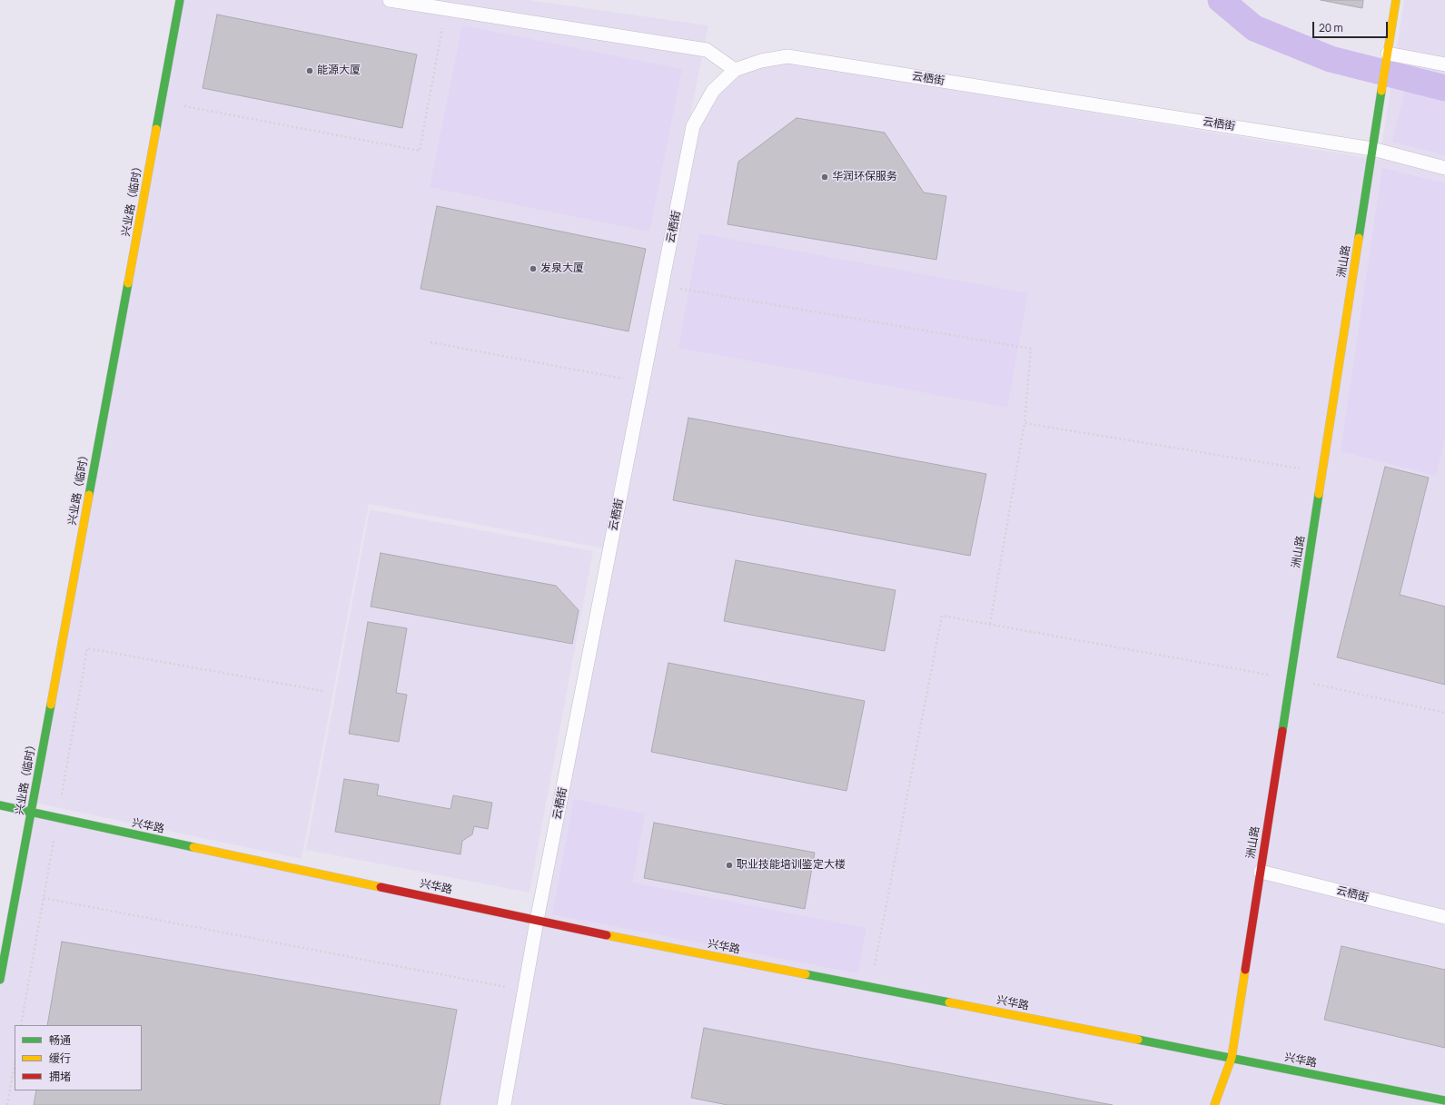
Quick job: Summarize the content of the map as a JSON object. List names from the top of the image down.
{
  "streets": {
    "street": ["兴业路（临时）", "洲山路", "兴华路"],
    "lane": ["云栖街"]
  },
  "crossings": [
    ["云栖街", "洲山路"],
    ["云栖街", "兴华路"],
    ["兴业路（临时）", "兴华路"],
    ["洲山路", "兴华路"]
  ],
  "places": [
    "能源大厦",
    "华润环保服务",
    "发泉大厦",
    "职业技能培训鉴定大楼"
  ],
  "legend": ["畅通", "缓行", "拥堵"],
  "scale_bar": "20 m"
}
